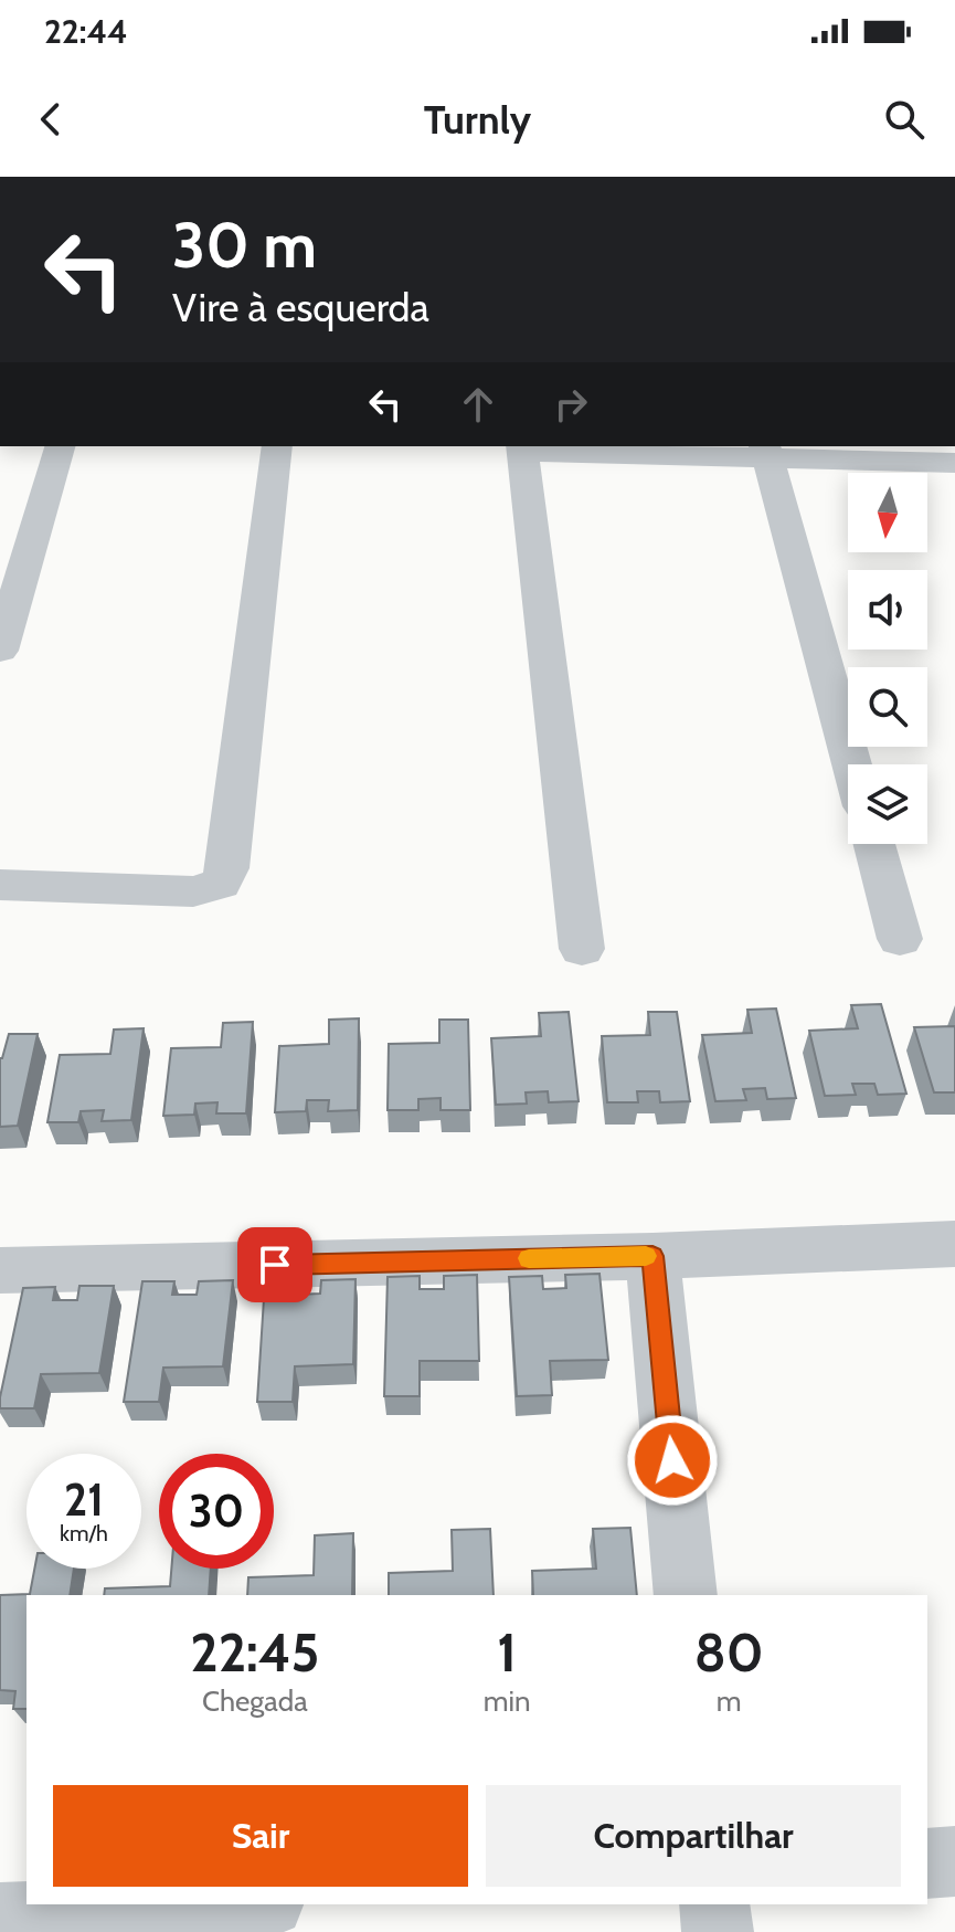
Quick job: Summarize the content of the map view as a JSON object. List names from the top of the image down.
{
  "north": "bottom",
  "page": {
    "status": "22:44",
    "header": "Turnly",
    "turn": ["30 m", "Vire à esquerda"],
    "speed": "21 km/h",
    "limit": "30",
    "eta": [
      "22:45",
      "Chegada",
      "1",
      "min",
      "80",
      "m"
    ],
    "buttons": ["Sair", "Compartilhar"]
  }
}
